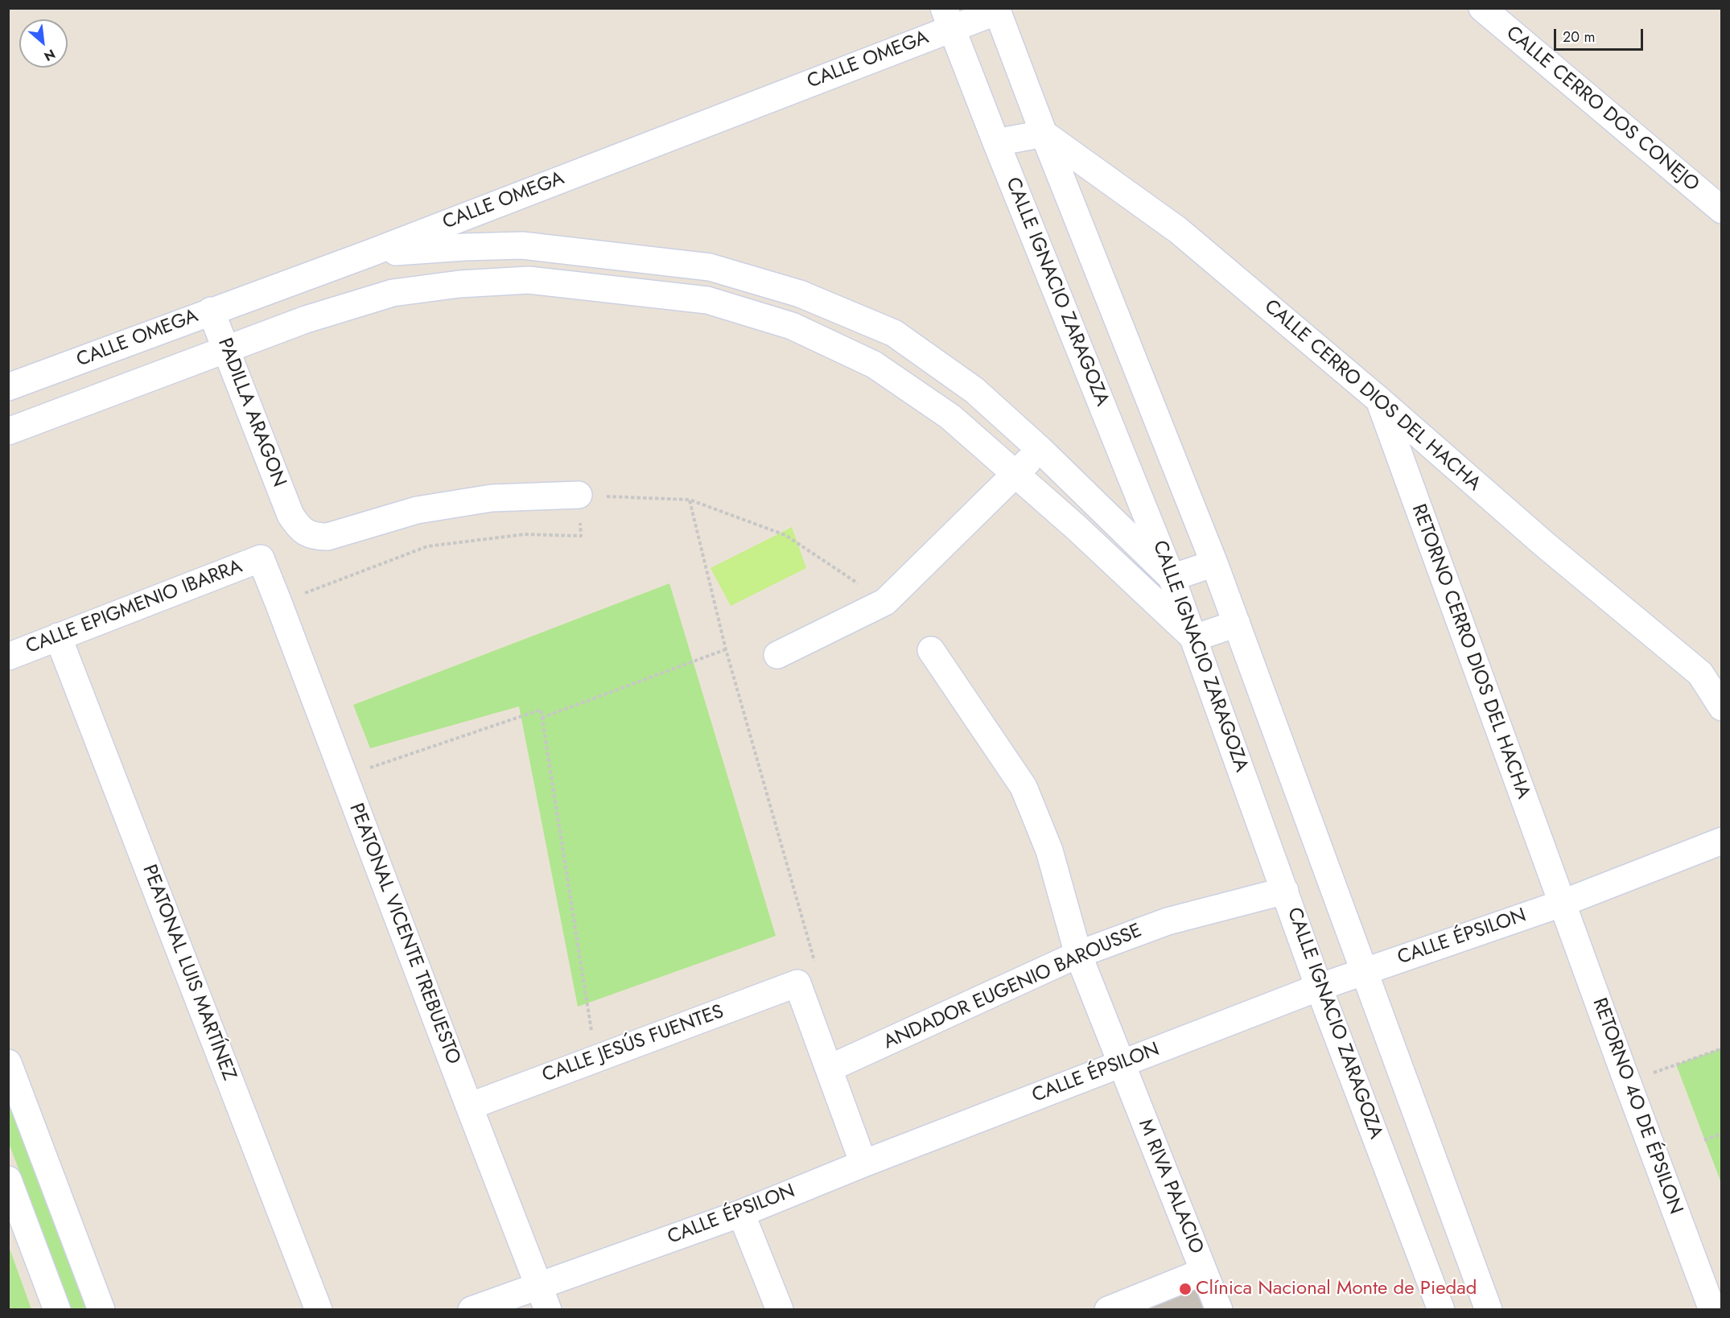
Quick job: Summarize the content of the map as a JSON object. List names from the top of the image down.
{
  "streets": {
    "street": [
      "CALLE OMEGA",
      "CALLE CERRO DOS CONEJO",
      "CALLE IGNACIO ZARAGOZA",
      "CALLE CERRO DIOS DEL HACHA",
      "PADILLA ARAGON",
      "CALLE EPIGMENIO IBARRA",
      "RETORNO CERRO DIOS DEL HACHA",
      "PEATONAL VICENTE TREBUESTO",
      "CALLE ÉPSILON",
      "PEATONAL LUIS MARTÍNEZ",
      "ANDADOR EUGENIO BAROUSSE",
      "CALLE JESÚS FUENTES",
      "RETORNO 4O DE ÉPSILON",
      "M RIVA PALACIO"
    ]
  },
  "crossings": [
    ["CALLE OMEGA", "CALLE IGNACIO ZARAGOZA"],
    ["CALLE OMEGA", "PADILLA ARAGON"],
    ["CALLE IGNACIO ZARAGOZA", "CALLE ÉPSILON"],
    ["CALLE IGNACIO ZARAGOZA", "ANDADOR EUGENIO BAROUSSE"],
    ["CALLE CERRO DIOS DEL HACHA", "RETORNO CERRO DIOS DEL HACHA"],
    ["CALLE EPIGMENIO IBARRA", "PEATONAL VICENTE TREBUESTO"],
    ["CALLE EPIGMENIO IBARRA", "PEATONAL LUIS MARTÍNEZ"],
    ["RETORNO CERRO DIOS DEL HACHA", "CALLE ÉPSILON"],
    ["RETORNO CERRO DIOS DEL HACHA", "RETORNO 4O DE ÉPSILON"],
    ["PEATONAL VICENTE TREBUESTO", "CALLE ÉPSILON"],
    ["PEATONAL VICENTE TREBUESTO", "CALLE JESÚS FUENTES"],
    ["CALLE ÉPSILON", "RETORNO 4O DE ÉPSILON"],
    ["CALLE ÉPSILON", "M RIVA PALACIO"],
    ["ANDADOR EUGENIO BAROUSSE", "M RIVA PALACIO"]
  ],
  "places": ["Clínica Nacional Monte de Piedad"],
  "scale_bar": "20 m",
  "north": "bottom right"
}
